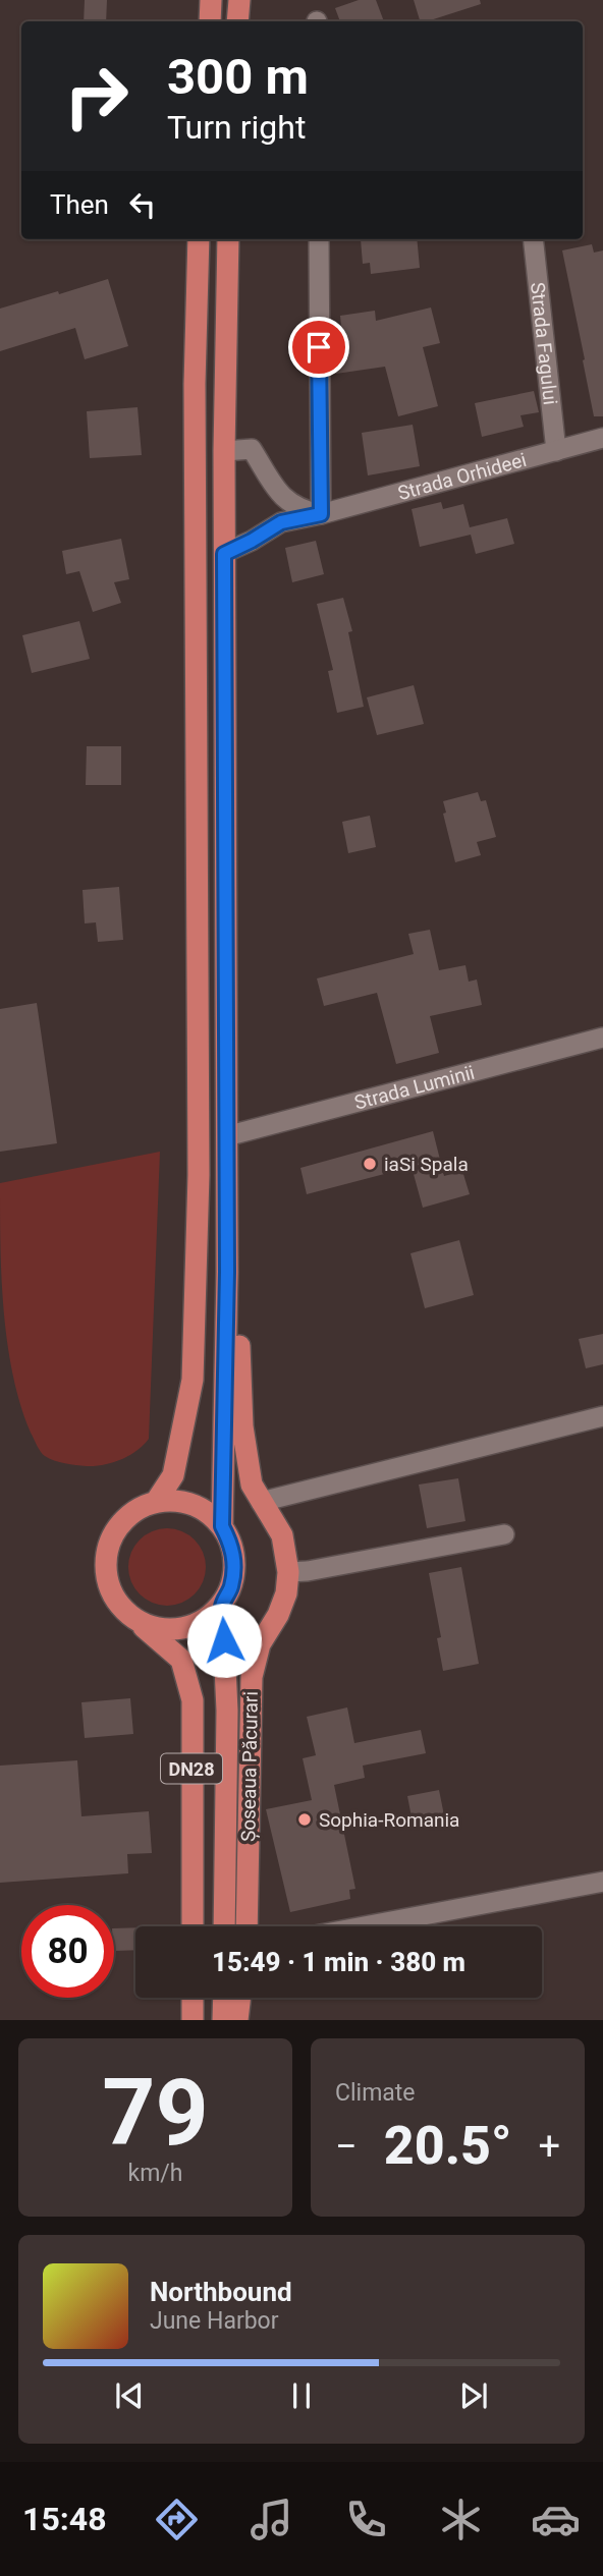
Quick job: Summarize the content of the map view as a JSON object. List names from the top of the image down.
{
  "streets": {
    "highway": ["Șoseaua Păcurari", "DN28"],
    "street": ["Strada Fagului", "Strada Orhideei", "Strada Luminii"]
  },
  "crossings": [
    ["Strada Fagului", "Strada Orhideei"],
    ["Strada Orhideei", "DN28"],
    ["Strada Luminii", "DN28"],
    ["Șoseaua Păcurari", "DN28"]
  ],
  "places": ["iaSi Spala", "Sophia-Romania"],
  "page": {
    "turn": ["300 m", "Turn right"],
    "then": "Then",
    "limit": "80",
    "trip": "15:49 · 1 min · 380 m",
    "tile": [
      ["79", "km/h"],
      "Climate"
    ],
    "heat": ["−", "20.5°", "+"],
    "song": ["Northbound", "June Harbor"],
    "tabs": "15:48"
  }
}
